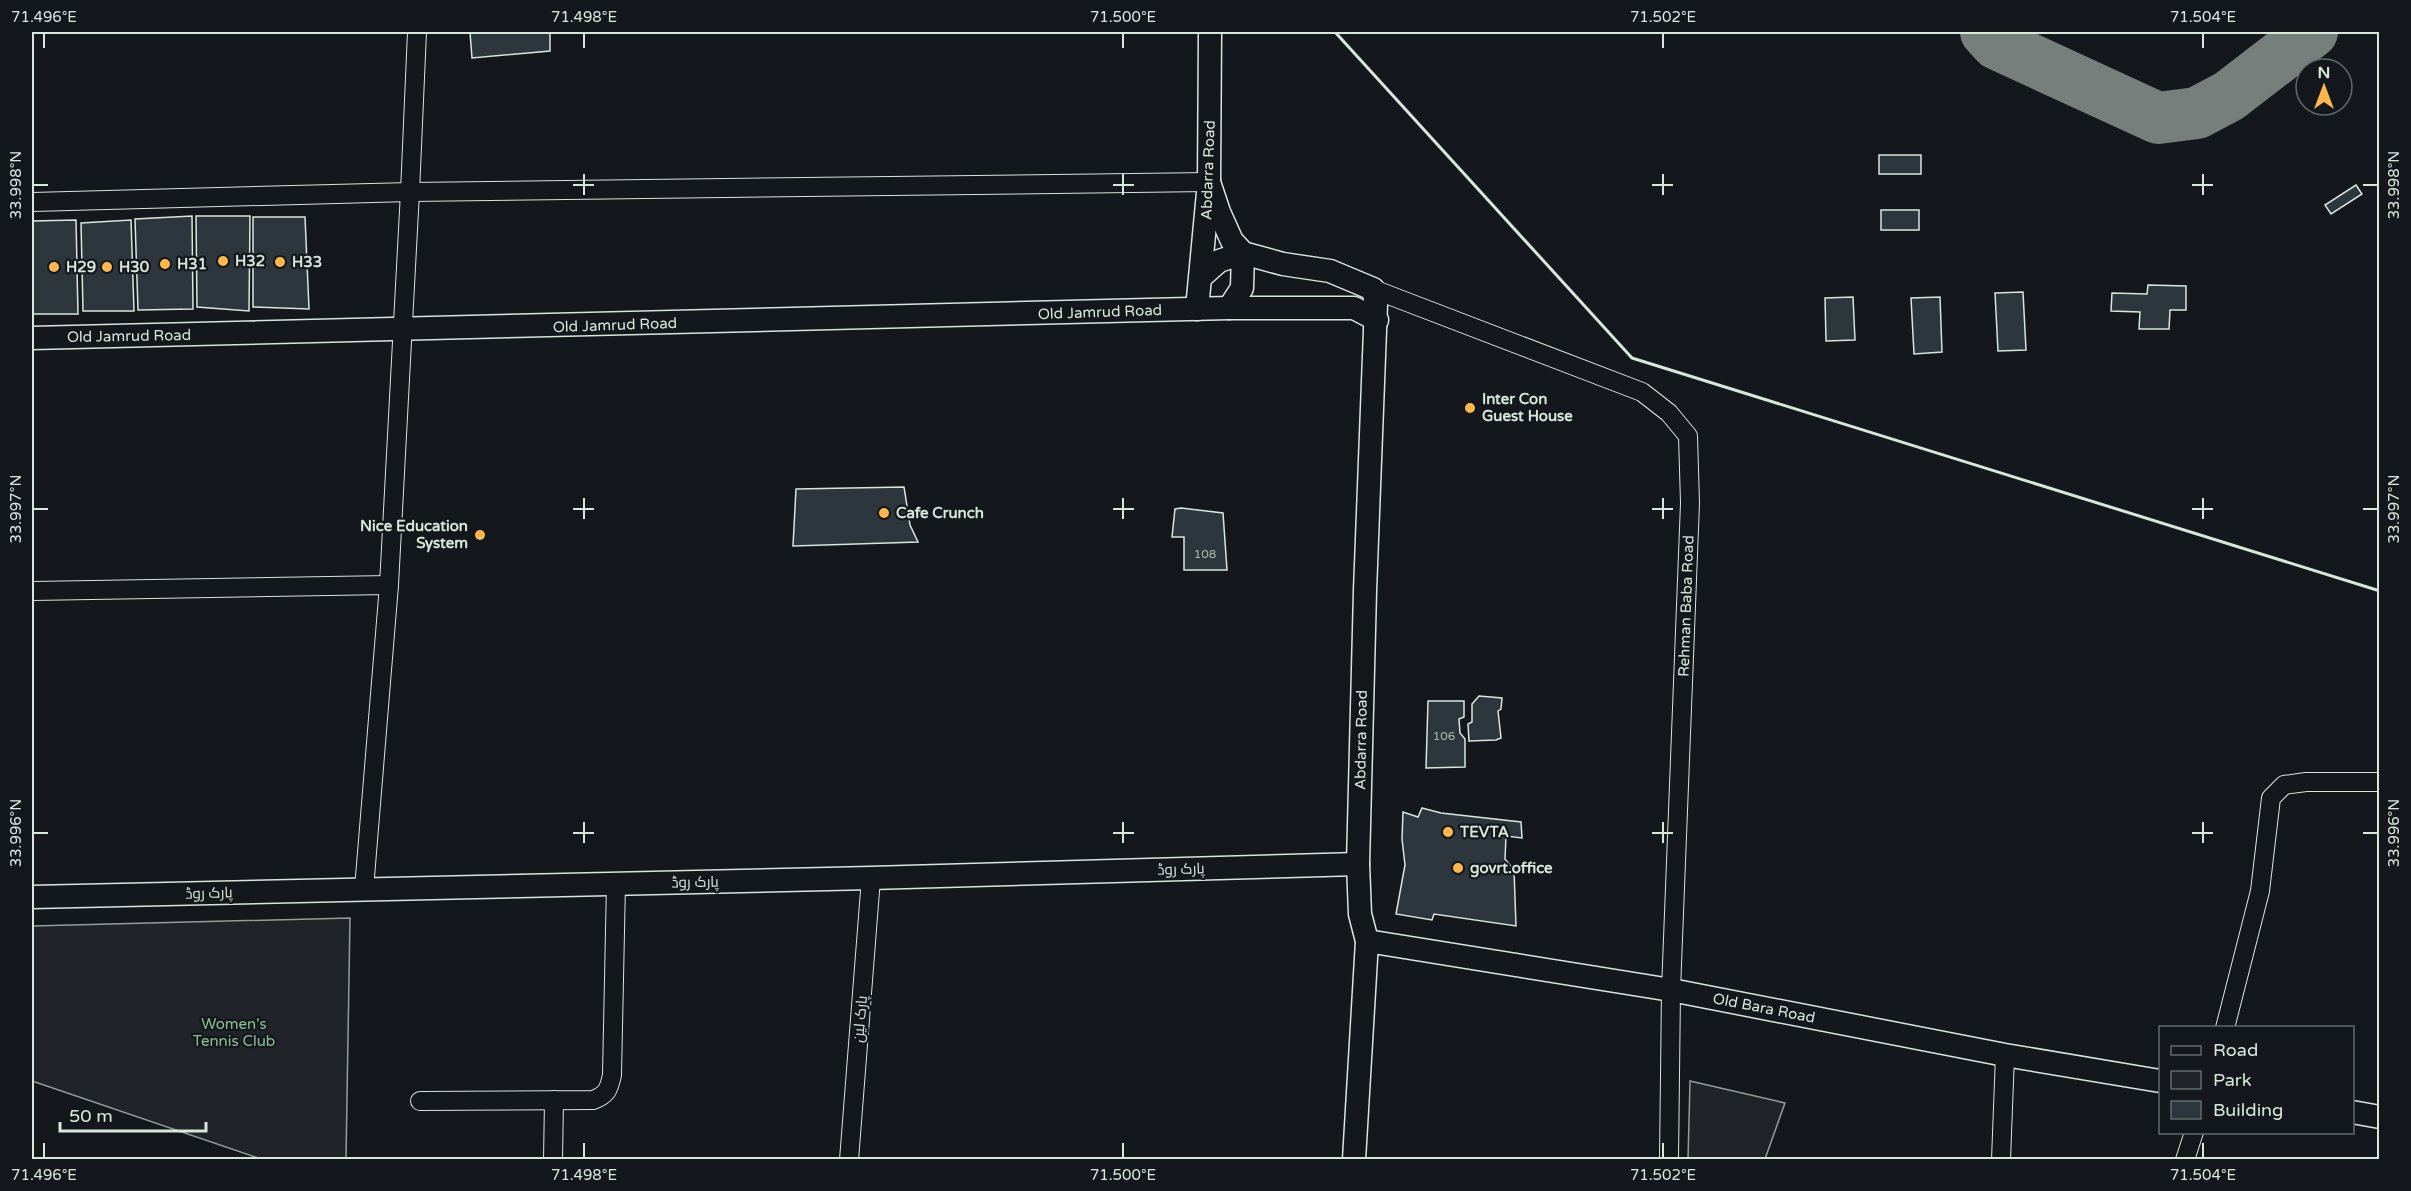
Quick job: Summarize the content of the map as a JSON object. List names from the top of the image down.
{
  "streets": {
    "street": [
      "Abdarra Road",
      "Old Jamrud Road",
      "Rehman Baba Road",
      "پارک روڈ",
      "Old Bara Road",
      "پارک لین"
    ]
  },
  "crossings": [
    ["Abdarra Road", "Old Jamrud Road"],
    ["Abdarra Road", "پارک روڈ"],
    ["Abdarra Road", "Old Bara Road"],
    ["Rehman Baba Road", "Old Bara Road"],
    ["پارک روڈ", "پارک لین"]
  ],
  "parks": ["Women's Tennis Club"],
  "places": [
    "H32",
    "H33",
    "H31",
    "H29",
    "H30",
    "Inter Con Guest House",
    "Cafe Crunch",
    "Nice Education System",
    "TEVTA",
    "govrt.office"
  ],
  "house_numbers": ["108", "106"],
  "legend": ["Road", "Park", "Building"],
  "scale_bar": "50 m",
  "north": "top",
  "coordinates": [
    "71.496°E",
    "71.498°E",
    "71.500°E",
    "71.502°E",
    "71.504°E",
    "33.998°N",
    "33.997°N",
    "33.996°N"
  ]
}
